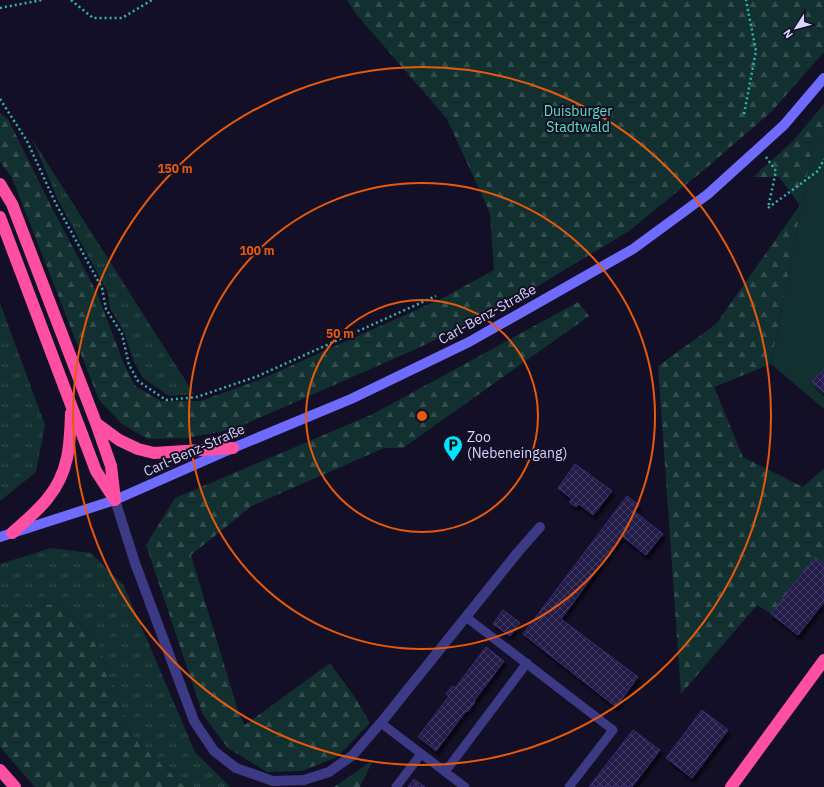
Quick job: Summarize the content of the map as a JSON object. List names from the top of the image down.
{
  "streets": {
    "main road": ["Carl-Benz-Straße"]
  },
  "parks": ["Duisburger Stadtwald"],
  "places": {
    "parking": ["Zoo (Nebeneingang)"]
  },
  "north": "bottom left",
  "rings": ["150 m", "100 m", "50 m"]
}
